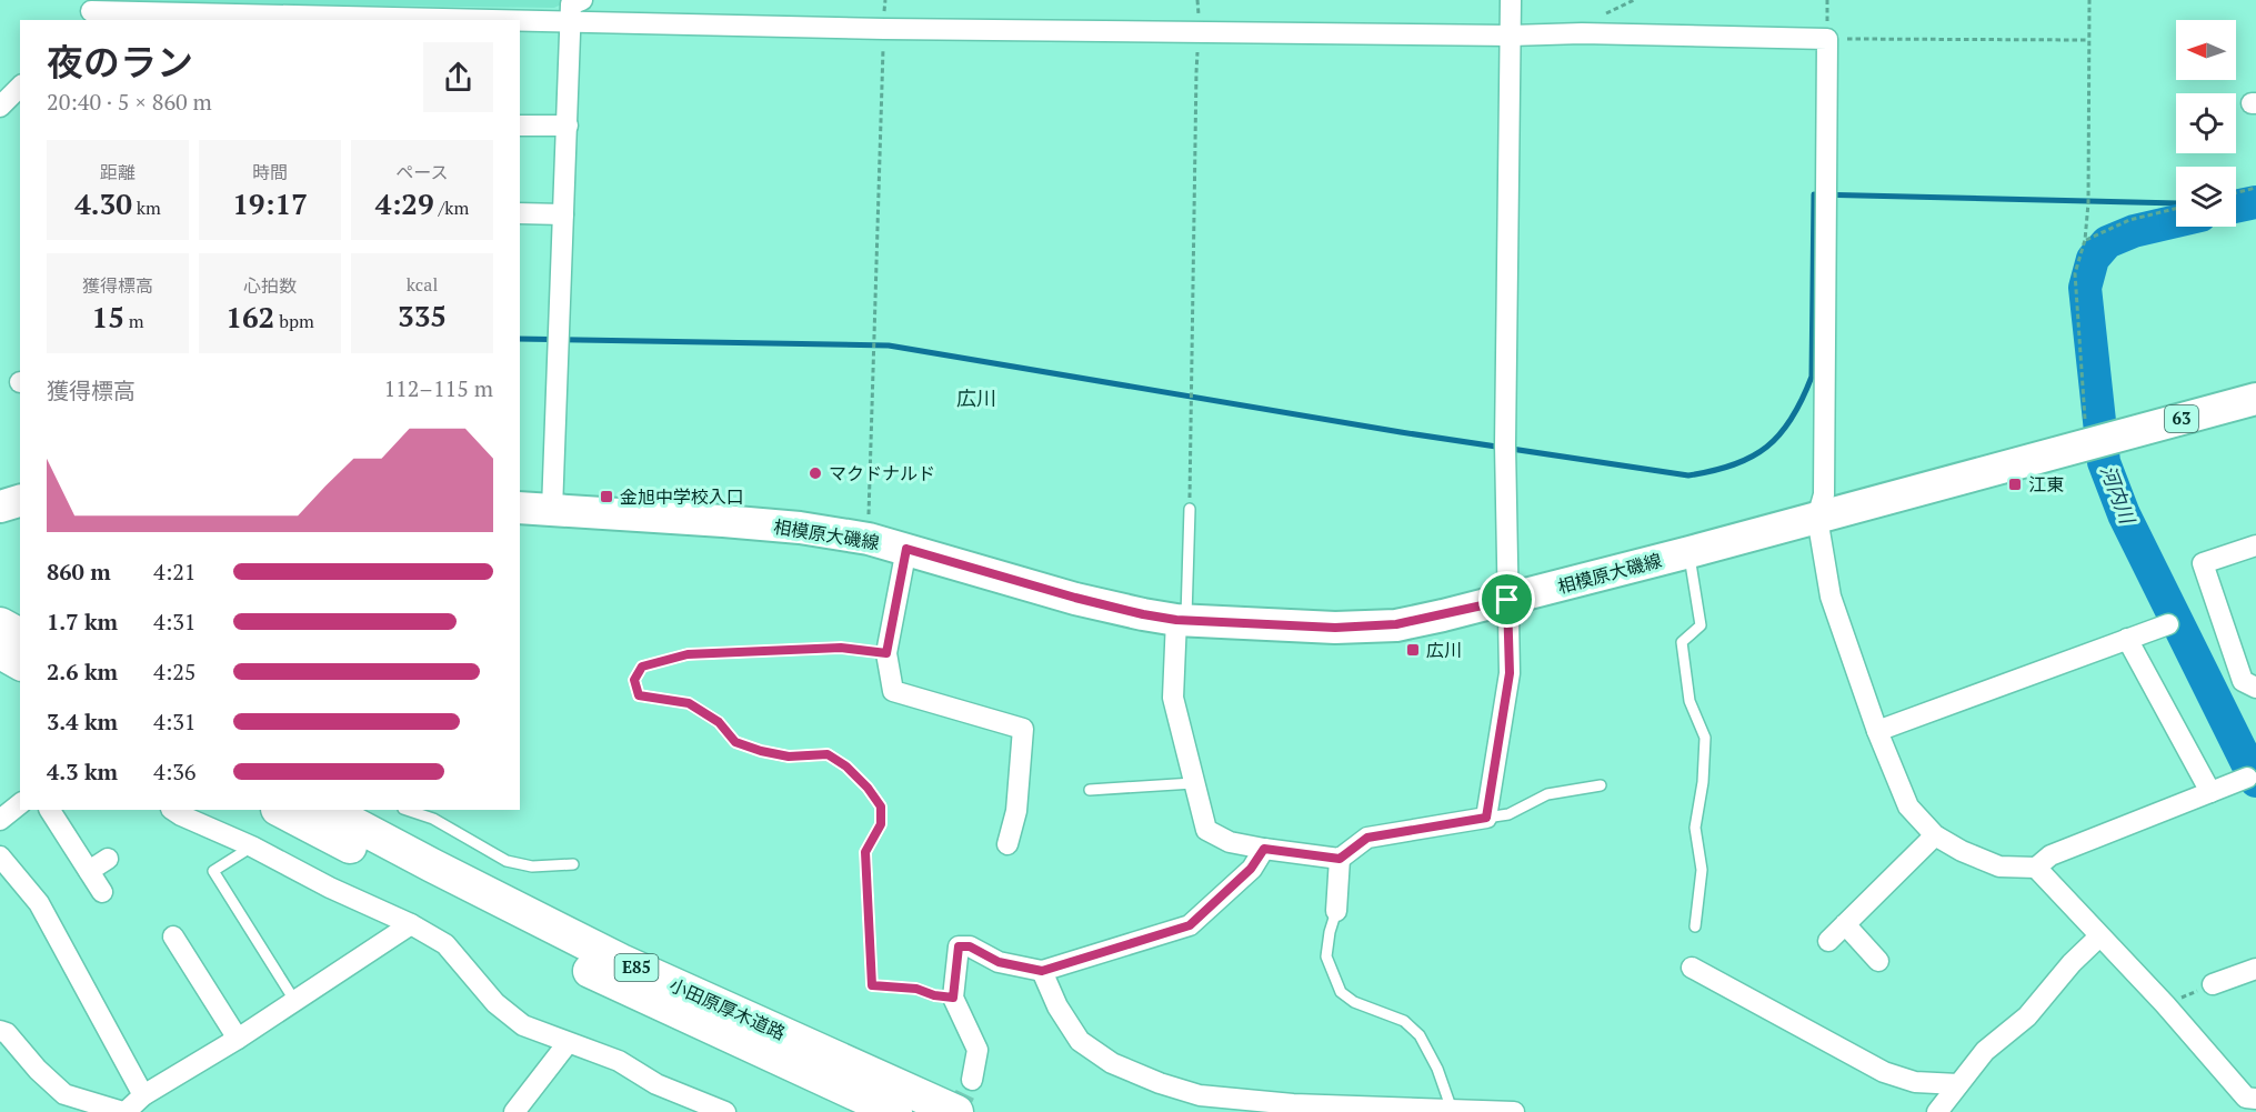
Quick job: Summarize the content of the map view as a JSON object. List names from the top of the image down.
{
  "streets": {
    "highway": ["E85", "小田原厚木道路"],
    "main road": ["63", "相模原大磯線"]
  },
  "districts": ["広川"],
  "water": ["河内川"],
  "places": {
    "other": ["マクドナルド"],
    "transit": ["江東", "金旭中学校入口", "広川"]
  },
  "north": "left",
  "page": {
    "heading": ["夜のラン", "20:40 · 5 × 860 m"],
    "stats": [
      ["距離", "4.30 km"],
      ["時間", "19:17"],
      ["ペース", "4:29 /km"],
      ["獲得標高", "15 m"],
      ["心拍数", "162 bpm"],
      ["kcal", "335"]
    ],
    "chart": ["獲得標高", "112–115 m"],
    "list": [
      {
        "name": "860 m",
        "note": "4:21"
      },
      {
        "name": "1.7 km",
        "note": "4:31"
      },
      {
        "name": "2.6 km",
        "note": "4:25"
      },
      {
        "name": "3.4 km",
        "note": "4:31"
      },
      {
        "name": "4.3 km",
        "note": "4:36"
      }
    ]
  }
}
